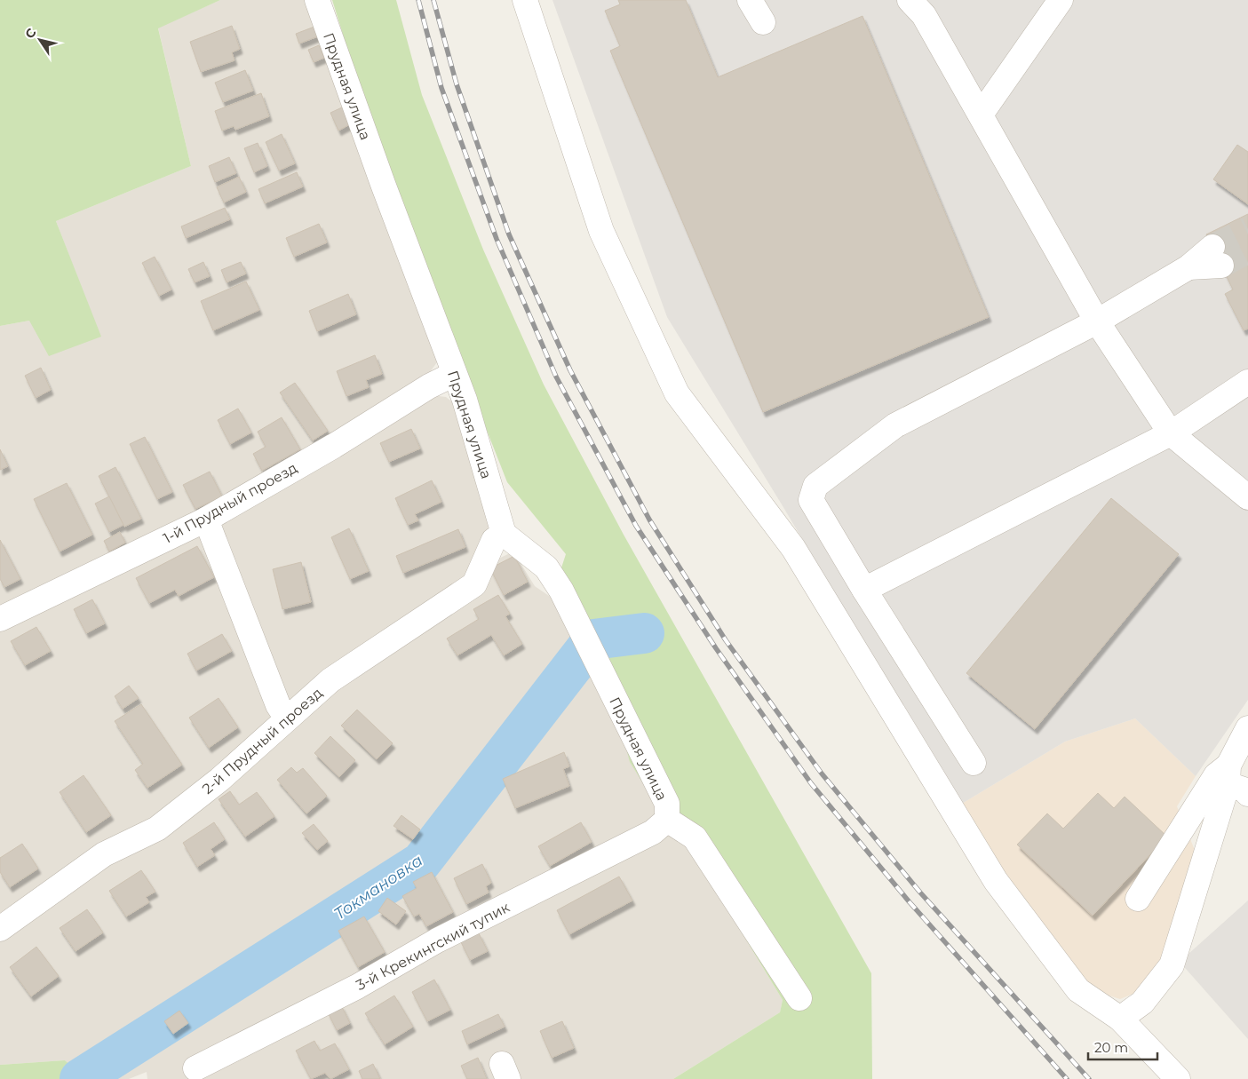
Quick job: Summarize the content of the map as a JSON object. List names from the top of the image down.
{
  "streets": {
    "street": [
      "Прудная улица",
      "1-й Прудный проезд",
      "2-й Прудный проезд",
      "3-й Крекингский тупик"
    ]
  },
  "crossings": [
    ["Прудная улица", "1-й Прудный проезд"],
    ["Прудная улица", "2-й Прудный проезд"],
    ["Прудная улица", "3-й Крекингский тупик"]
  ],
  "water": ["Токмановка"],
  "scale_bar": "20 m",
  "north": "top left"
}
